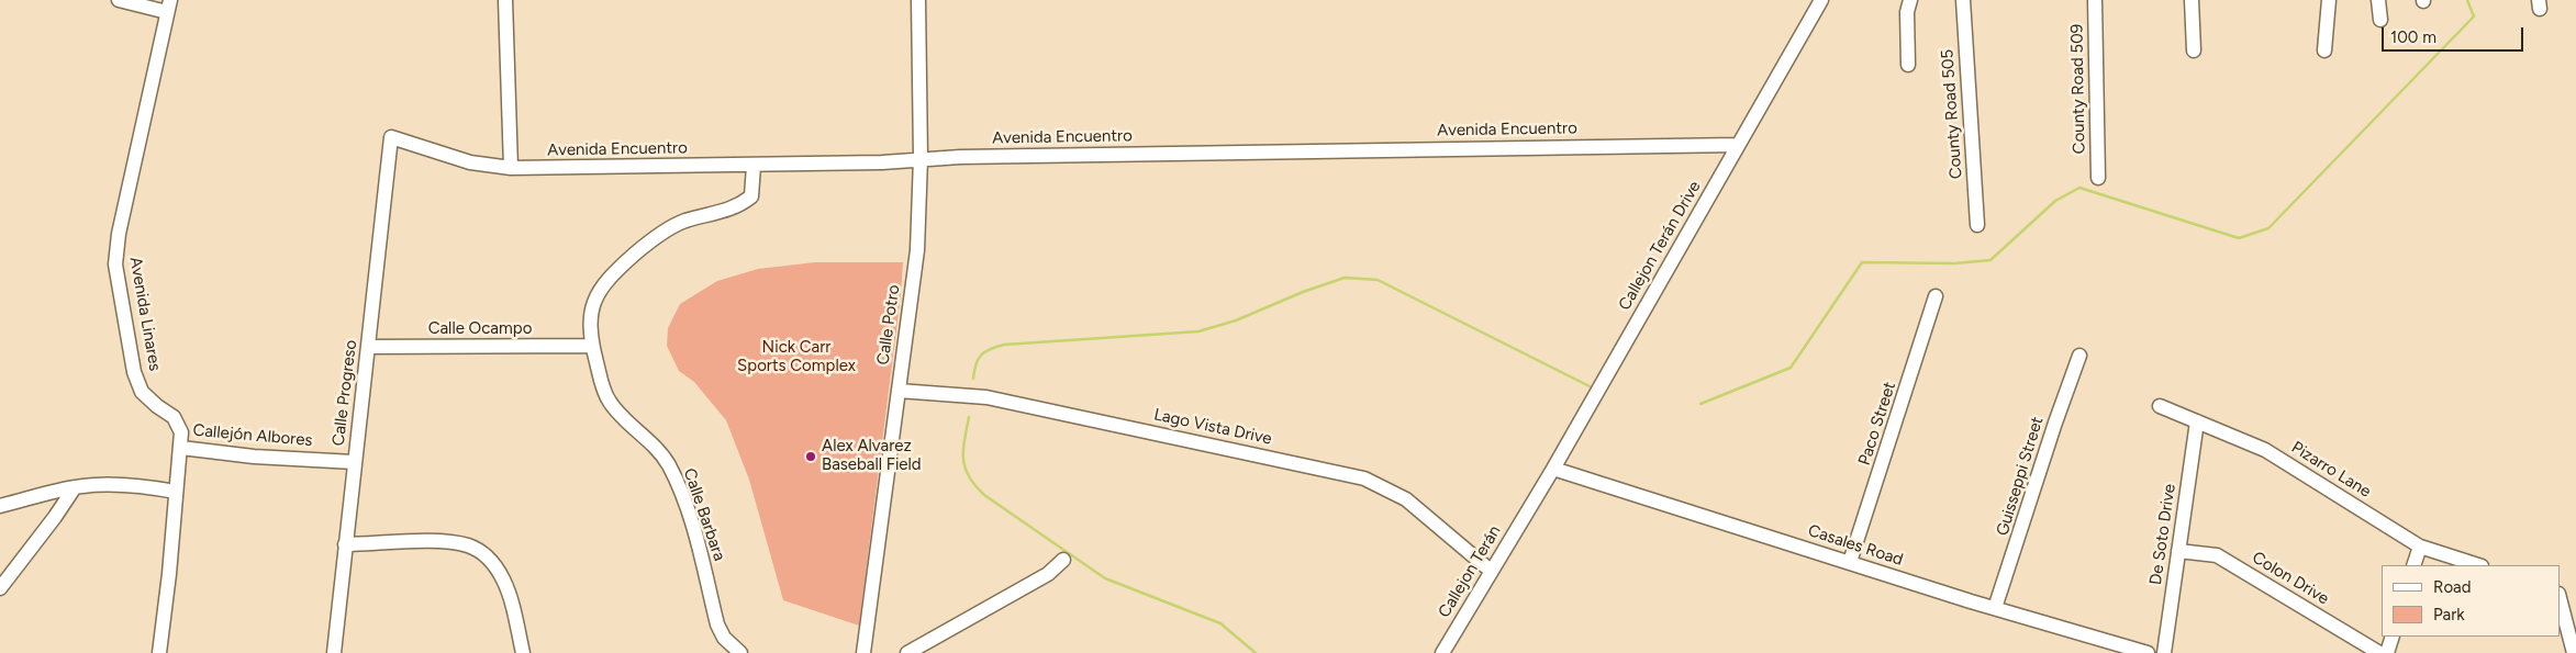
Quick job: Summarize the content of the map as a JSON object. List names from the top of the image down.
{
  "streets": {
    "street": [
      "County Road 509",
      "County Road 505",
      "Avenida Encuentro",
      "Callejon Terán Drive",
      "Avenida Linares",
      "Calle Potro",
      "Calle Ocampo",
      "Calle Progreso",
      "Paco Street",
      "Lago Vista Drive",
      "Callejón Albores",
      "Pizarro Lane",
      "Guisseppi Street",
      "Calle Barbara",
      "De Soto Drive",
      "Casales Road",
      "Callejon Terán",
      "Colon Drive"
    ]
  },
  "crossings": [
    ["Avenida Encuentro", "Callejon Terán Drive"],
    ["Avenida Encuentro", "Calle Potro"],
    ["Avenida Encuentro", "Calle Progreso"],
    ["Avenida Encuentro", "Calle Barbara"],
    ["Callejon Terán Drive", "Casales Road"],
    ["Callejon Terán Drive", "Callejon Terán"],
    ["Avenida Linares", "Callejón Albores"],
    ["Calle Potro", "Lago Vista Drive"],
    ["Calle Ocampo", "Calle Progreso"],
    ["Calle Ocampo", "Calle Barbara"],
    ["Calle Progreso", "Callejón Albores"],
    ["Paco Street", "Casales Road"],
    ["Lago Vista Drive", "Callejon Terán"],
    ["Pizarro Lane", "De Soto Drive"],
    ["Guisseppi Street", "Casales Road"],
    ["De Soto Drive", "Colon Drive"]
  ],
  "parks": ["Nick Carr Sports Complex"],
  "places": ["Alex Alvarez Baseball Field"],
  "legend": ["Road", "Park"],
  "scale_bar": "100 m"
}
